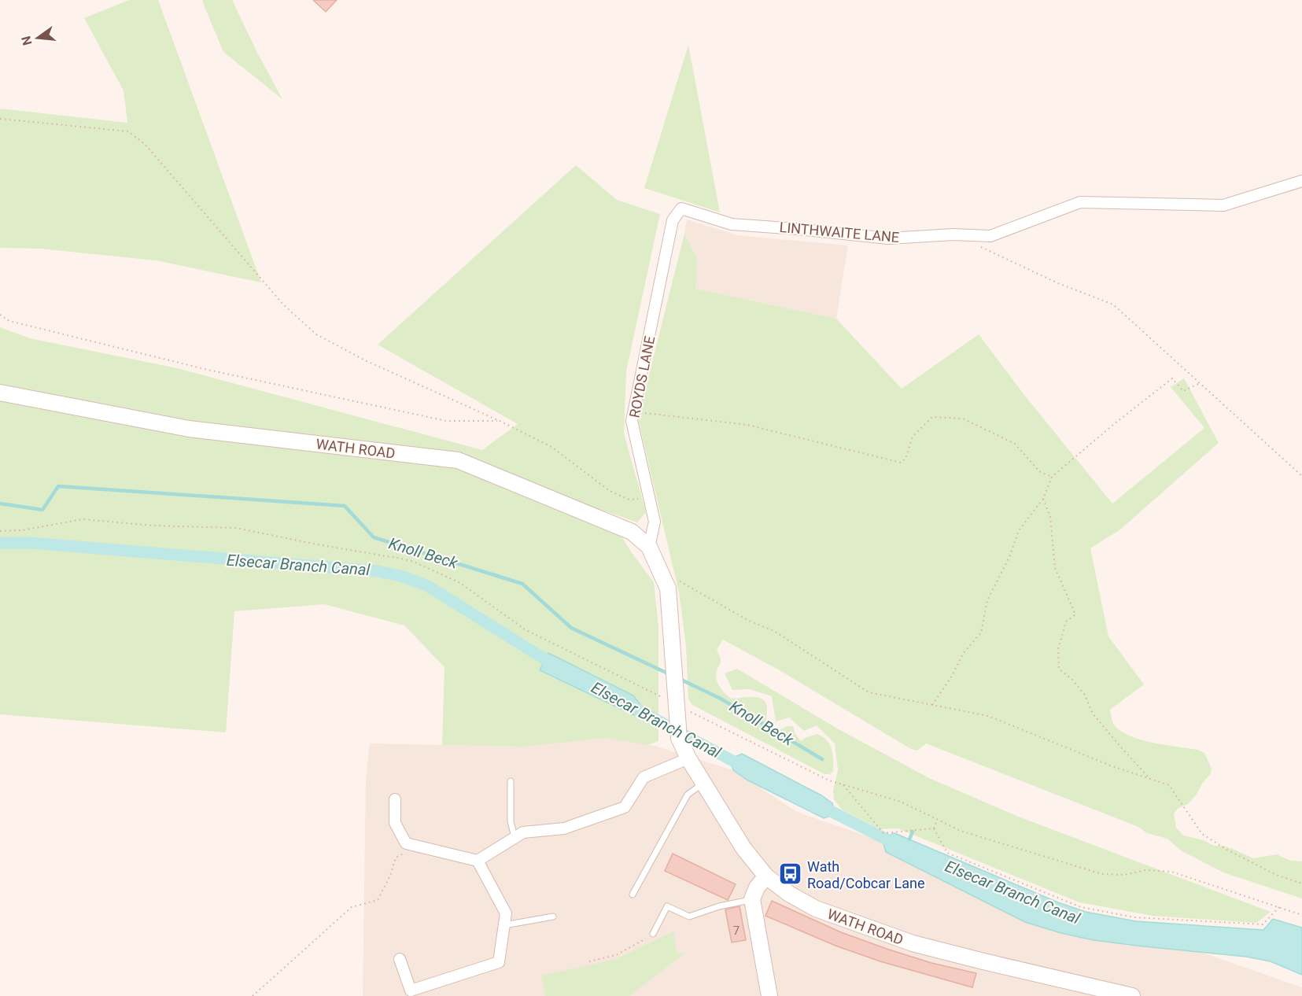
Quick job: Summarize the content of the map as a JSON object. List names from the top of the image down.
{
  "streets": {
    "main road": ["WATH ROAD"],
    "street": ["LINTHWAITE LANE", "ROYDS LANE"]
  },
  "crossings": [
    ["LINTHWAITE LANE", "ROYDS LANE"],
    ["ROYDS LANE", "WATH ROAD"]
  ],
  "water": ["Knoll Beck", "Elsecar Branch Canal"],
  "places": {
    "bus stop": ["Wath Road/Cobcar Lane"]
  },
  "house_numbers": ["7"],
  "north": "left"
}
